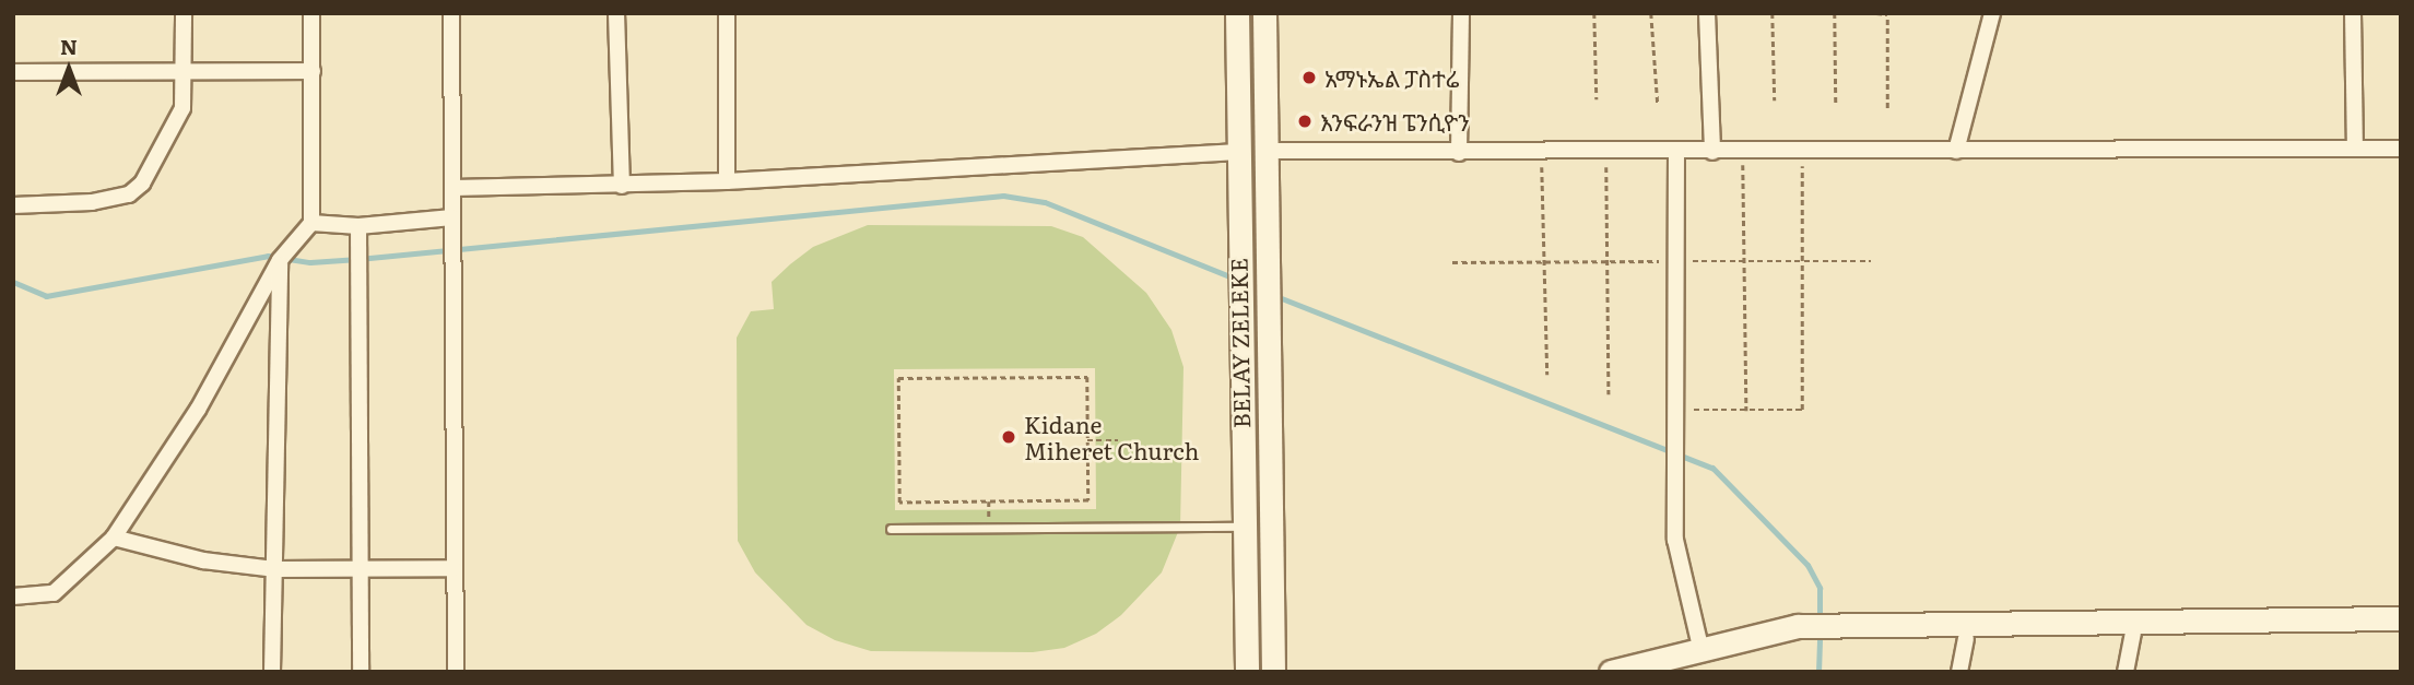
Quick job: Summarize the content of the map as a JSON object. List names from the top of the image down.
{
  "streets": {
    "street": ["BELAY ZELEKE"]
  },
  "places": ["አማኑኤል ፓስተሬ", "እንፍራንዝ ፔንሲዮን", "Kidane Miheret Church"],
  "north": "top"
}
